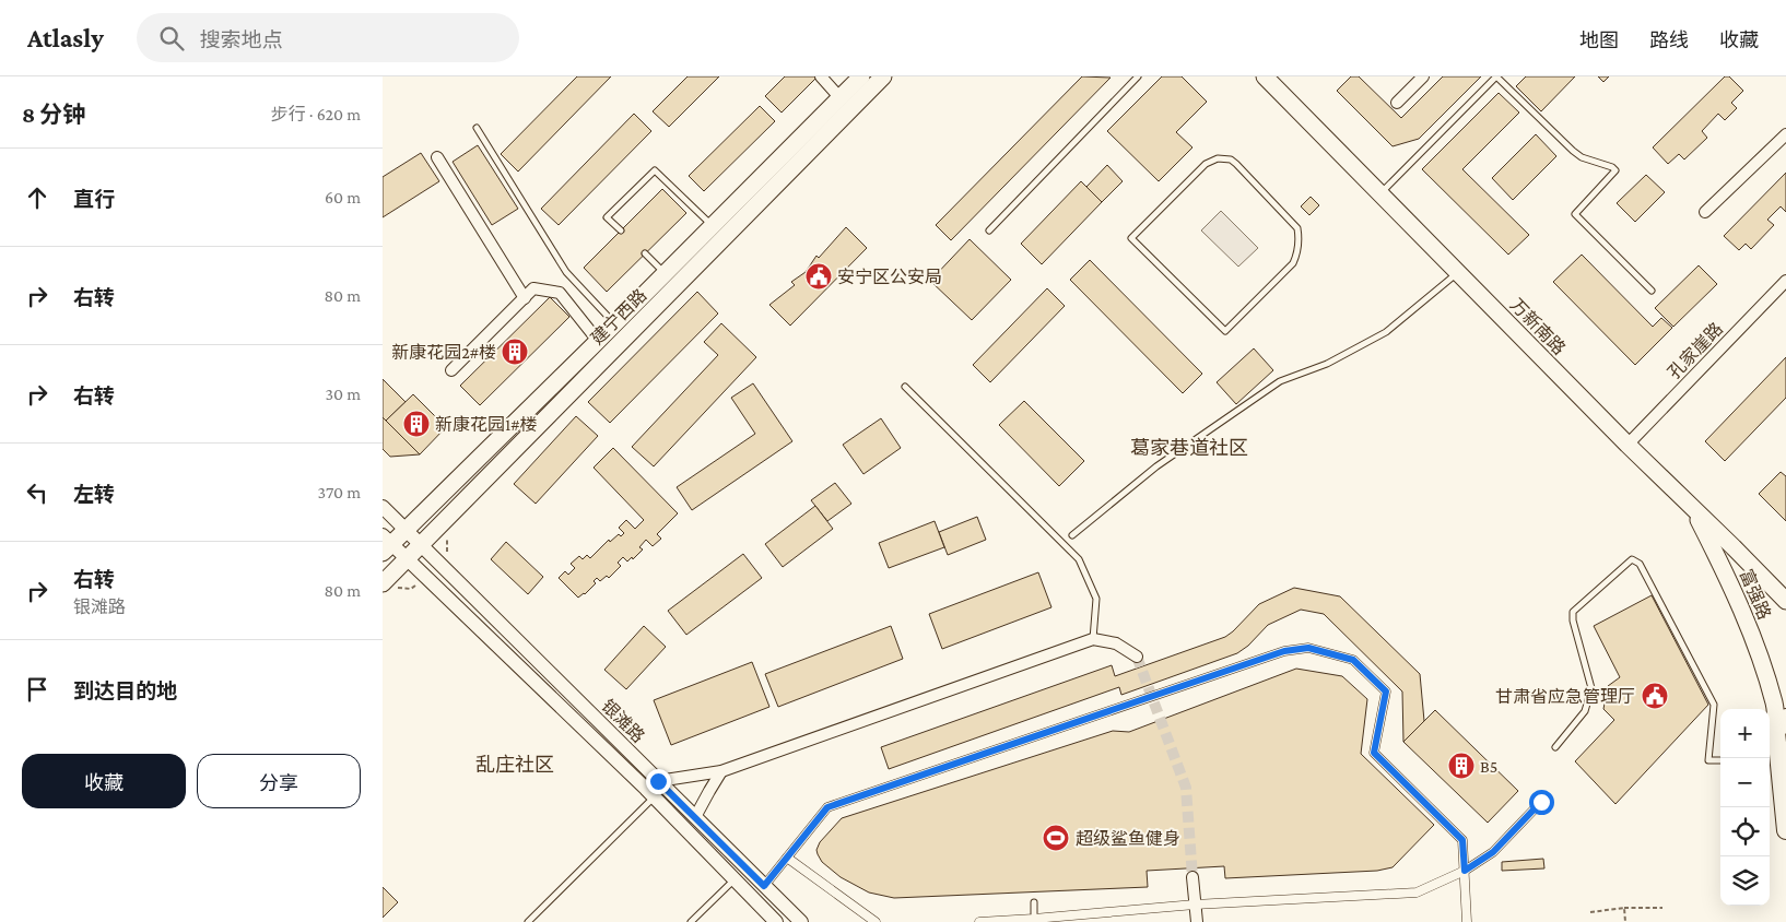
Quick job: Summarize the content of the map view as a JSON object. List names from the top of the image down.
{
  "streets": {
    "main road": ["建宁西路", "万新南路", "富强路"],
    "street": ["孔家崖路", "银滩路"]
  },
  "crossings": [
    ["建宁西路", "银滩路"],
    ["万新南路", "孔家崖路"],
    ["万新南路", "富强路"]
  ],
  "districts": ["葛家巷道社区", "乱庄社区"],
  "places": {
    "public building": ["安宁区公安局", "甘肃省应急管理厅"],
    "building": ["新康花园2#楼", "新康花园1#楼", "B5"],
    "sports": ["超级鲨鱼健身"]
  },
  "page": {
    "header": "Atlasly",
    "search": "搜索地点",
    "nav": ["地图", "路线", "收藏"],
    "heading": ["8 分钟", "步行 · 620 m"],
    "list": [
      ["直行", "60 m"],
      ["右转", "80 m"],
      ["右转", "30 m"],
      ["左转", "370 m"],
      ["右转", "银滩路", "80 m"],
      "到达目的地"
    ],
    "map_buttons": ["+", "−"],
    "buttons": ["收藏", "分享"]
  }
}
